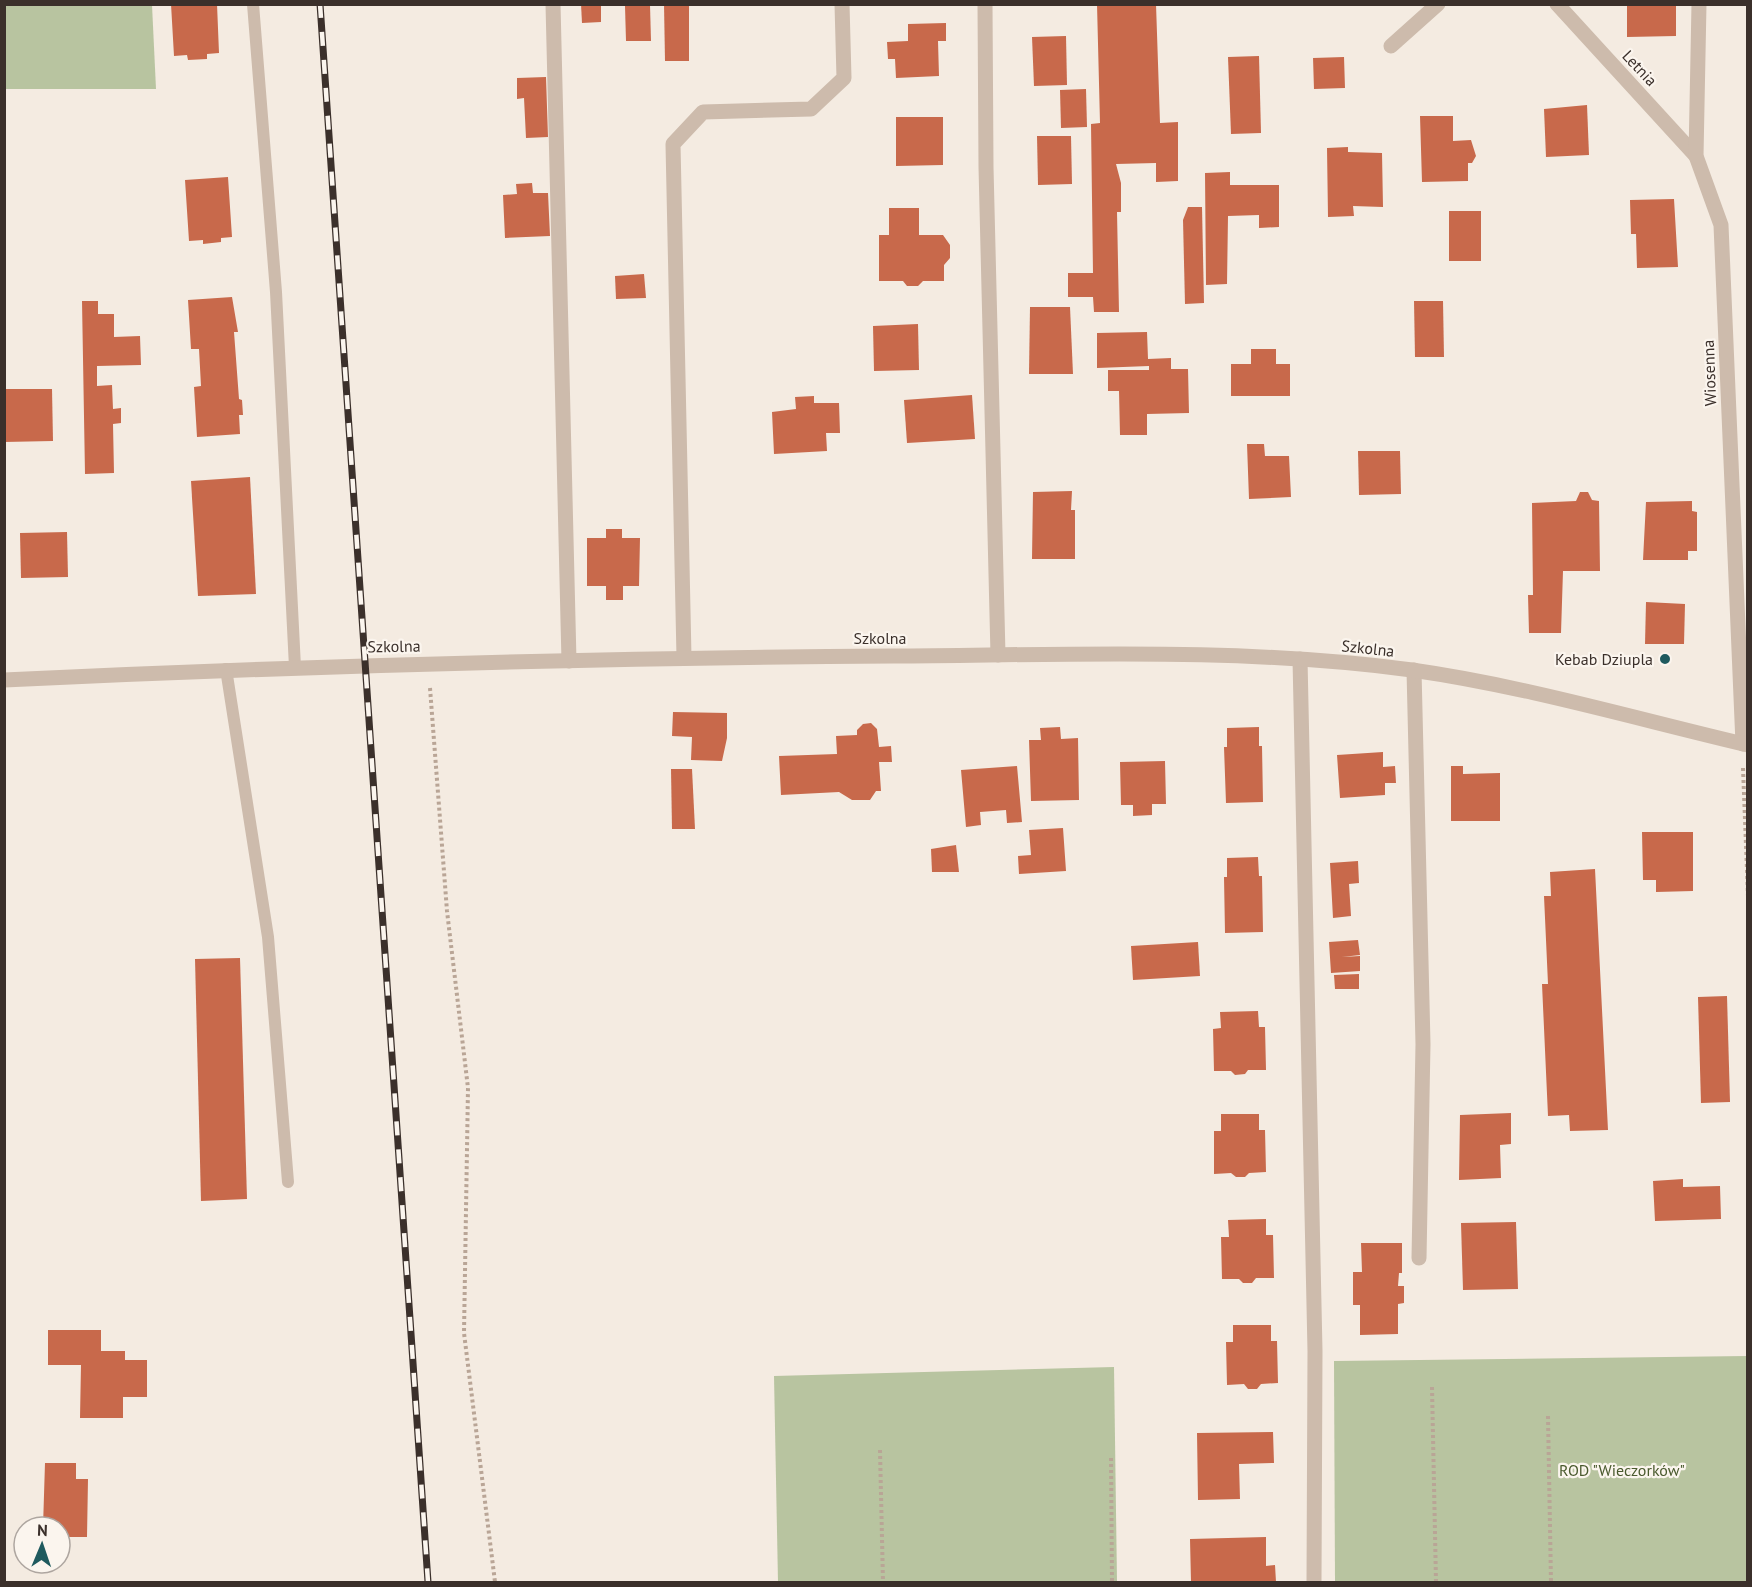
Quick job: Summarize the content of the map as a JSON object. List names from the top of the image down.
{
  "streets": {
    "street": ["Letnia", "Wiosenna", "Szkolna"]
  },
  "crossings": [
    ["Letnia", "Wiosenna"],
    ["Wiosenna", "Szkolna"]
  ],
  "parks": ["ROD \"Wieczorków\""],
  "places": ["Kebab Dziupla"],
  "north": "top"
}
